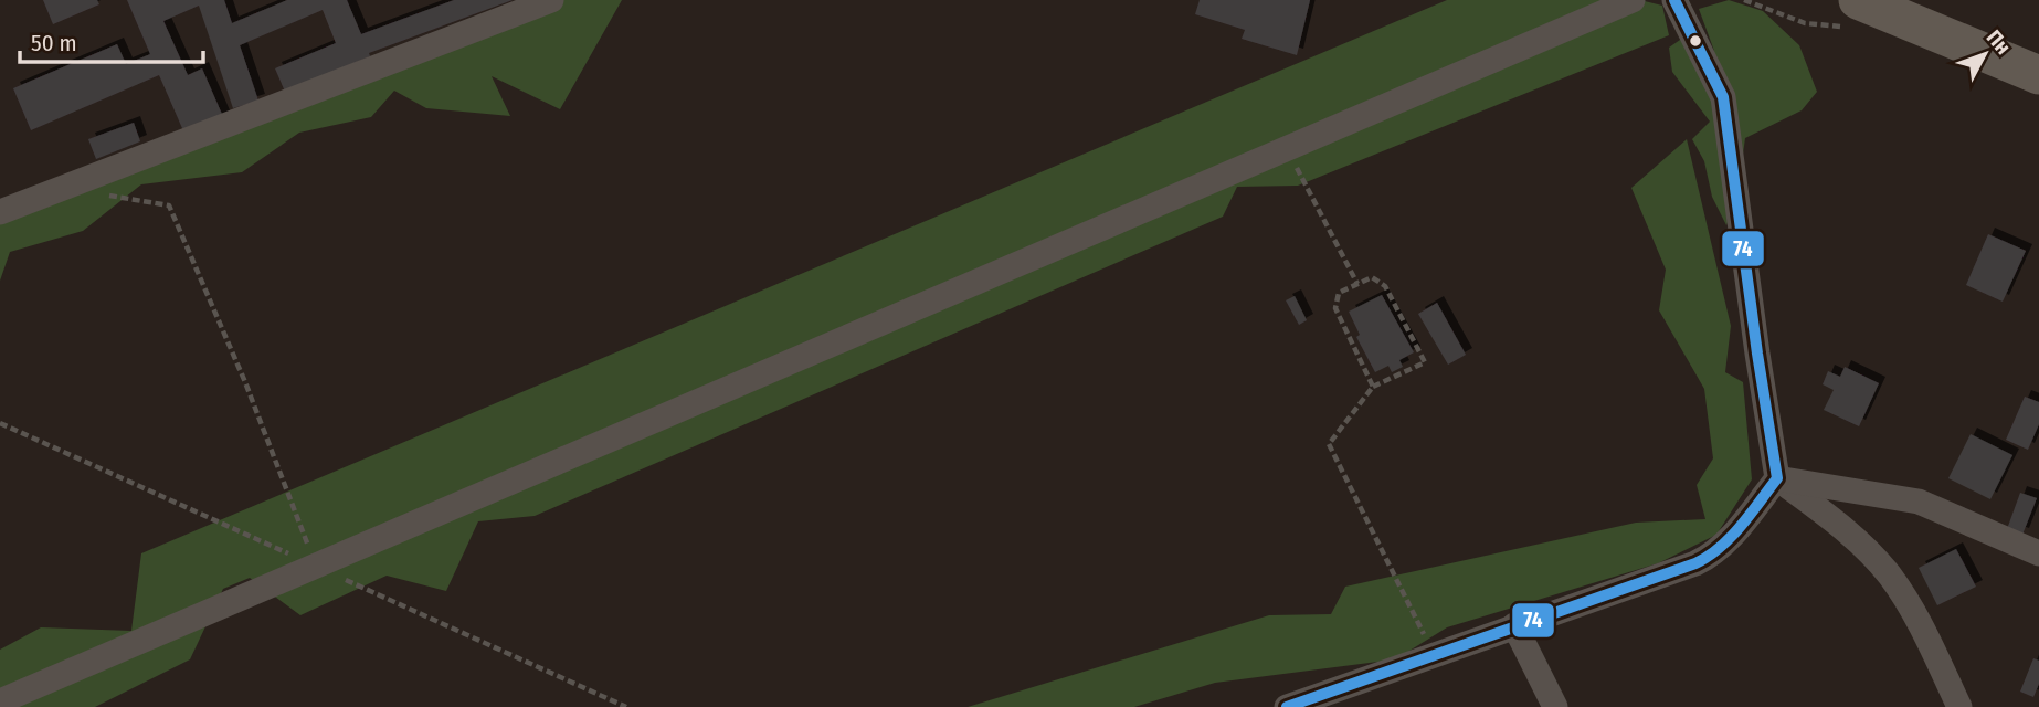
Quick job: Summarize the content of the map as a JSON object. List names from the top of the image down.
{
  "lines": ["transit line 74"],
  "scale_bar": "50 m",
  "north": "top right"
}
